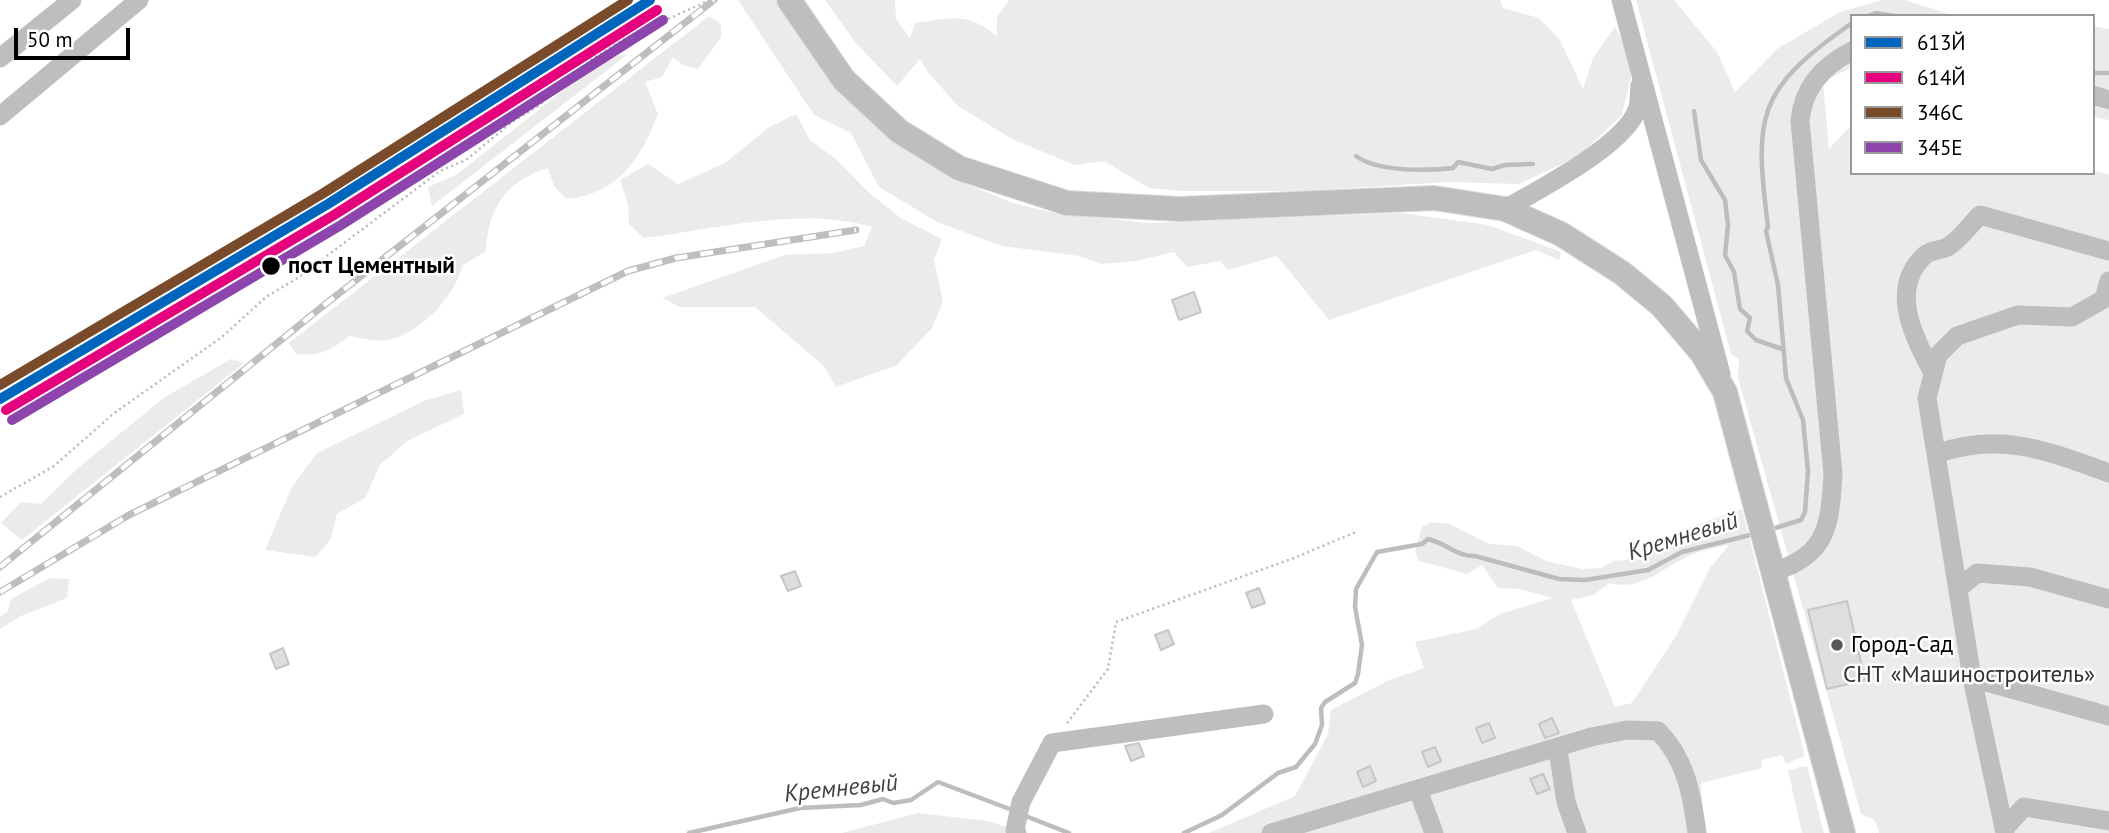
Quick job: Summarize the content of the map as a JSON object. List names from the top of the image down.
{
  "water": ["Кремневый"],
  "parks": ["СНТ «Машиностроитель»"],
  "places": ["пост Цементный", "Город-Сад"],
  "lines": [
    "transit line 613Й",
    "transit line 346С",
    "transit line 614Й",
    "transit line 345Е"
  ],
  "legend": [
    "613Й",
    "614Й",
    "346С",
    "345Е"
  ],
  "scale_bar": "50 m"
}
